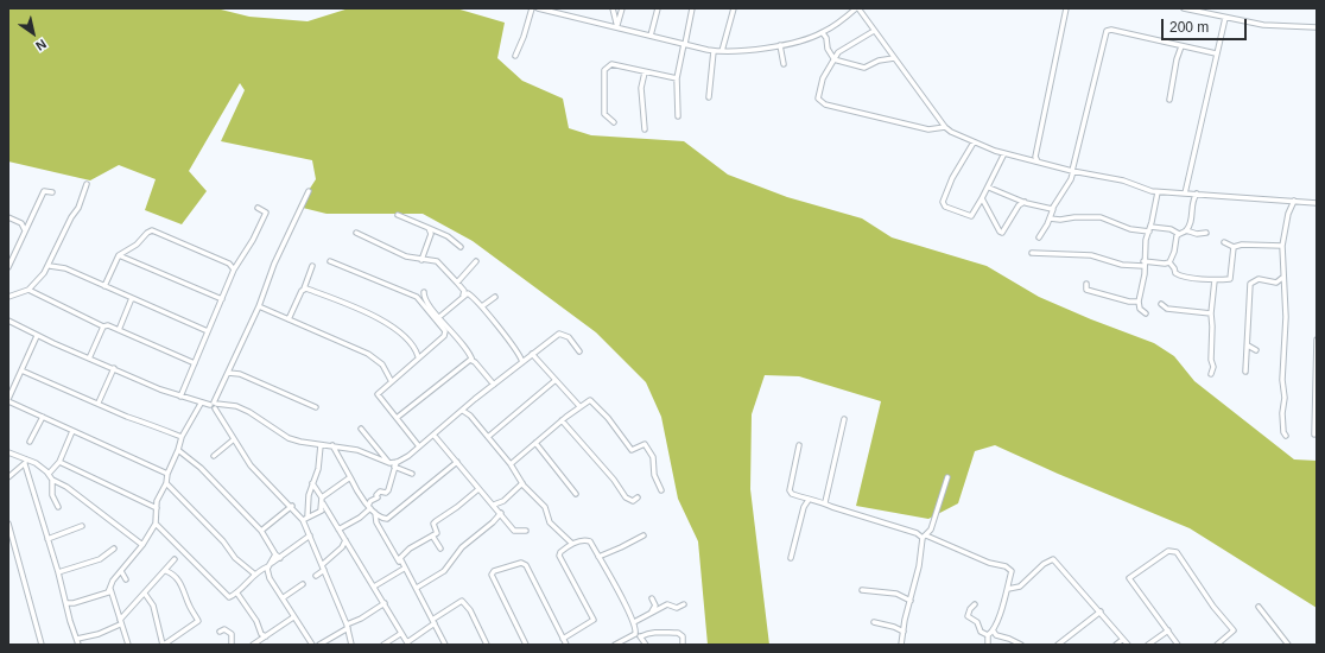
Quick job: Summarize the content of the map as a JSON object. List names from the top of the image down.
{
  "scale_bar": "200 m",
  "north": "bottom right"
}
